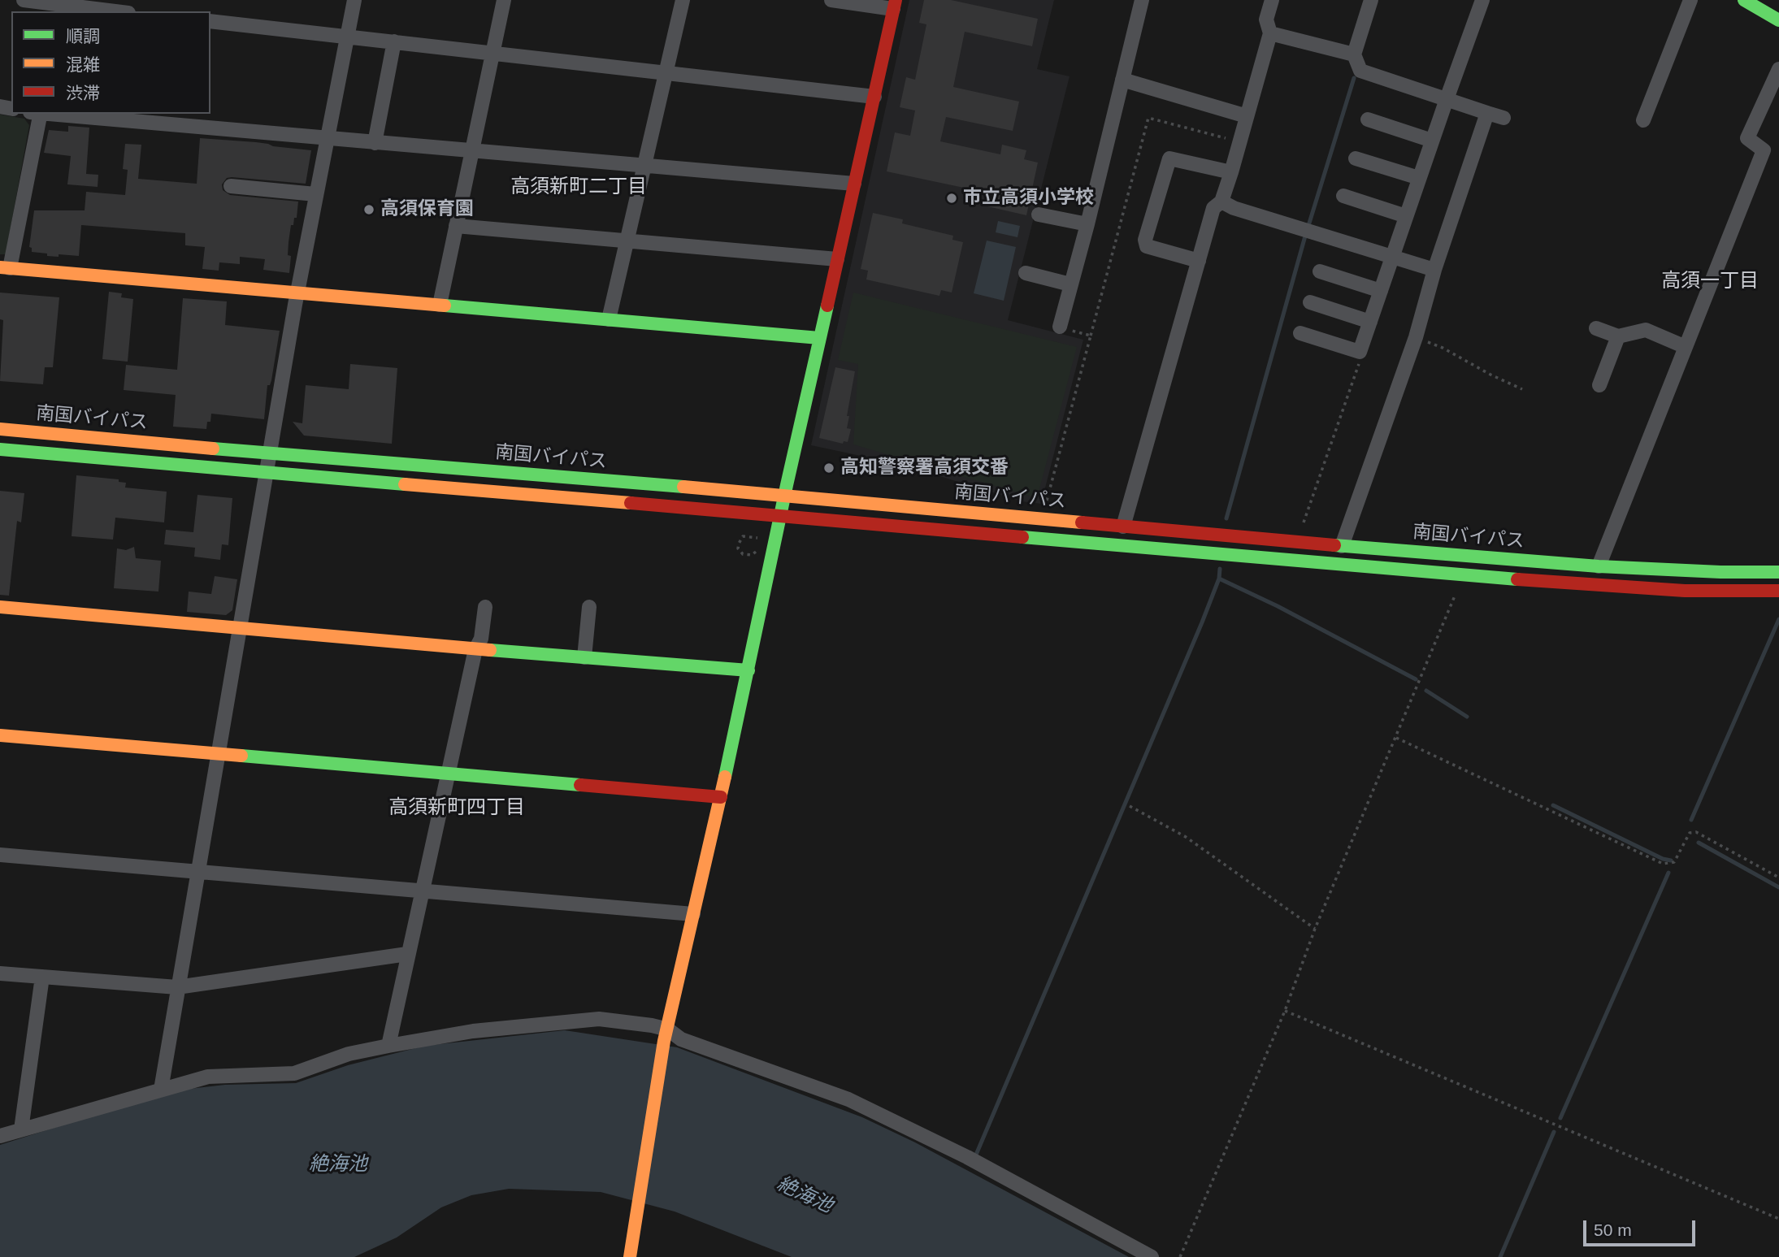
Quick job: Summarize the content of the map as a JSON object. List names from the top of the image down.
{
  "streets": {
    "main road": ["南国バイパス"]
  },
  "districts": ["高須新町二丁目", "高須一丁目", "高須新町四丁目"],
  "water": ["絶海池"],
  "places": ["市立高須小学校", "高須保育園", "高知警察署高須交番"],
  "legend": ["順調", "混雑", "渋滞"],
  "scale_bar": "50 m"
}
